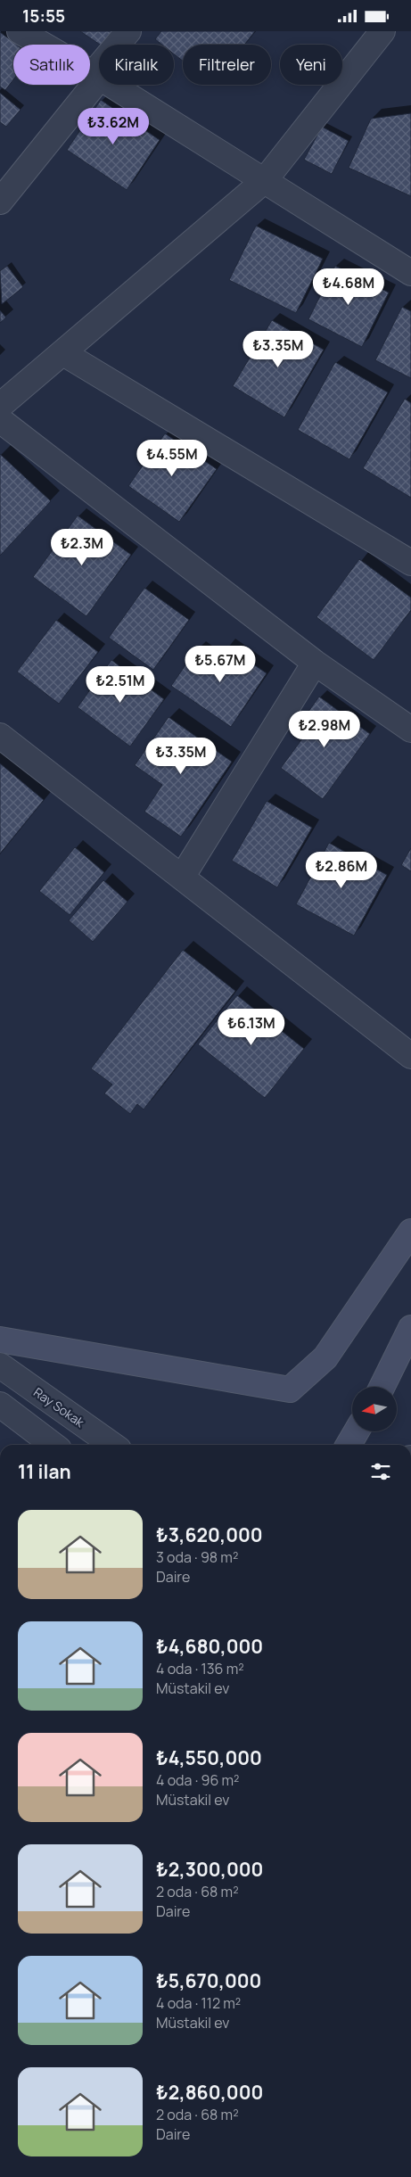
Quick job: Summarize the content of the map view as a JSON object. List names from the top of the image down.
{
  "streets": {
    "street": ["Ray Sokak"]
  },
  "north": "left",
  "page": {
    "status": "15:55",
    "chip": [
      "Satılık",
      "Kiralık",
      "Filtreler",
      "Yeni"
    ],
    "price": [
      "₺3.62M",
      "₺4.68M",
      "₺3.35M",
      "₺4.55M",
      "₺2.3M",
      "₺5.67M",
      "₺2.51M",
      "₺2.98M",
      "₺3.35M",
      "₺2.86M",
      "₺6.13M"
    ],
    "heading": "11 ilan",
    "list": [
      {
        "name": "₺3,620,000",
        "note": "3 oda · 98 m² · Daire"
      },
      {
        "name": "₺4,680,000",
        "note": "4 oda · 136 m² · Müstakil ev"
      },
      {
        "name": "₺4,550,000",
        "note": "4 oda · 96 m² · Müstakil ev"
      },
      {
        "name": "₺2,300,000",
        "note": "2 oda · 68 m² · Daire"
      },
      {
        "name": "₺5,670,000",
        "note": "4 oda · 112 m² · Müstakil ev"
      },
      {
        "name": "₺2,860,000",
        "note": "2 oda · 68 m² · Daire"
      }
    ]
  }
}
